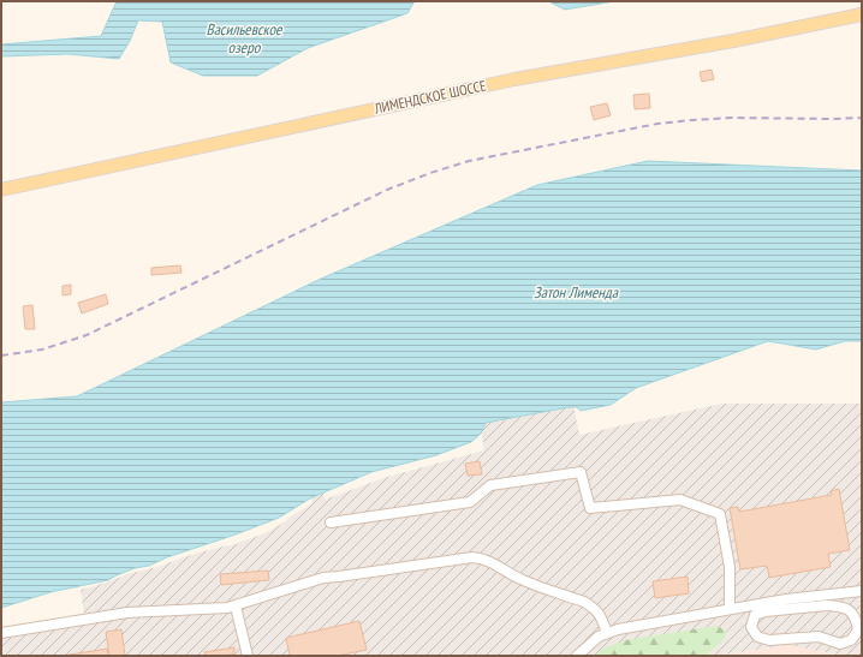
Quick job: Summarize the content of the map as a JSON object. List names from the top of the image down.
{
  "streets": {
    "main road": ["ЛИМЕНДСКОЕ ШОССЕ"]
  },
  "water": ["Васильевское озеро", "Затон Лименда"]
}
